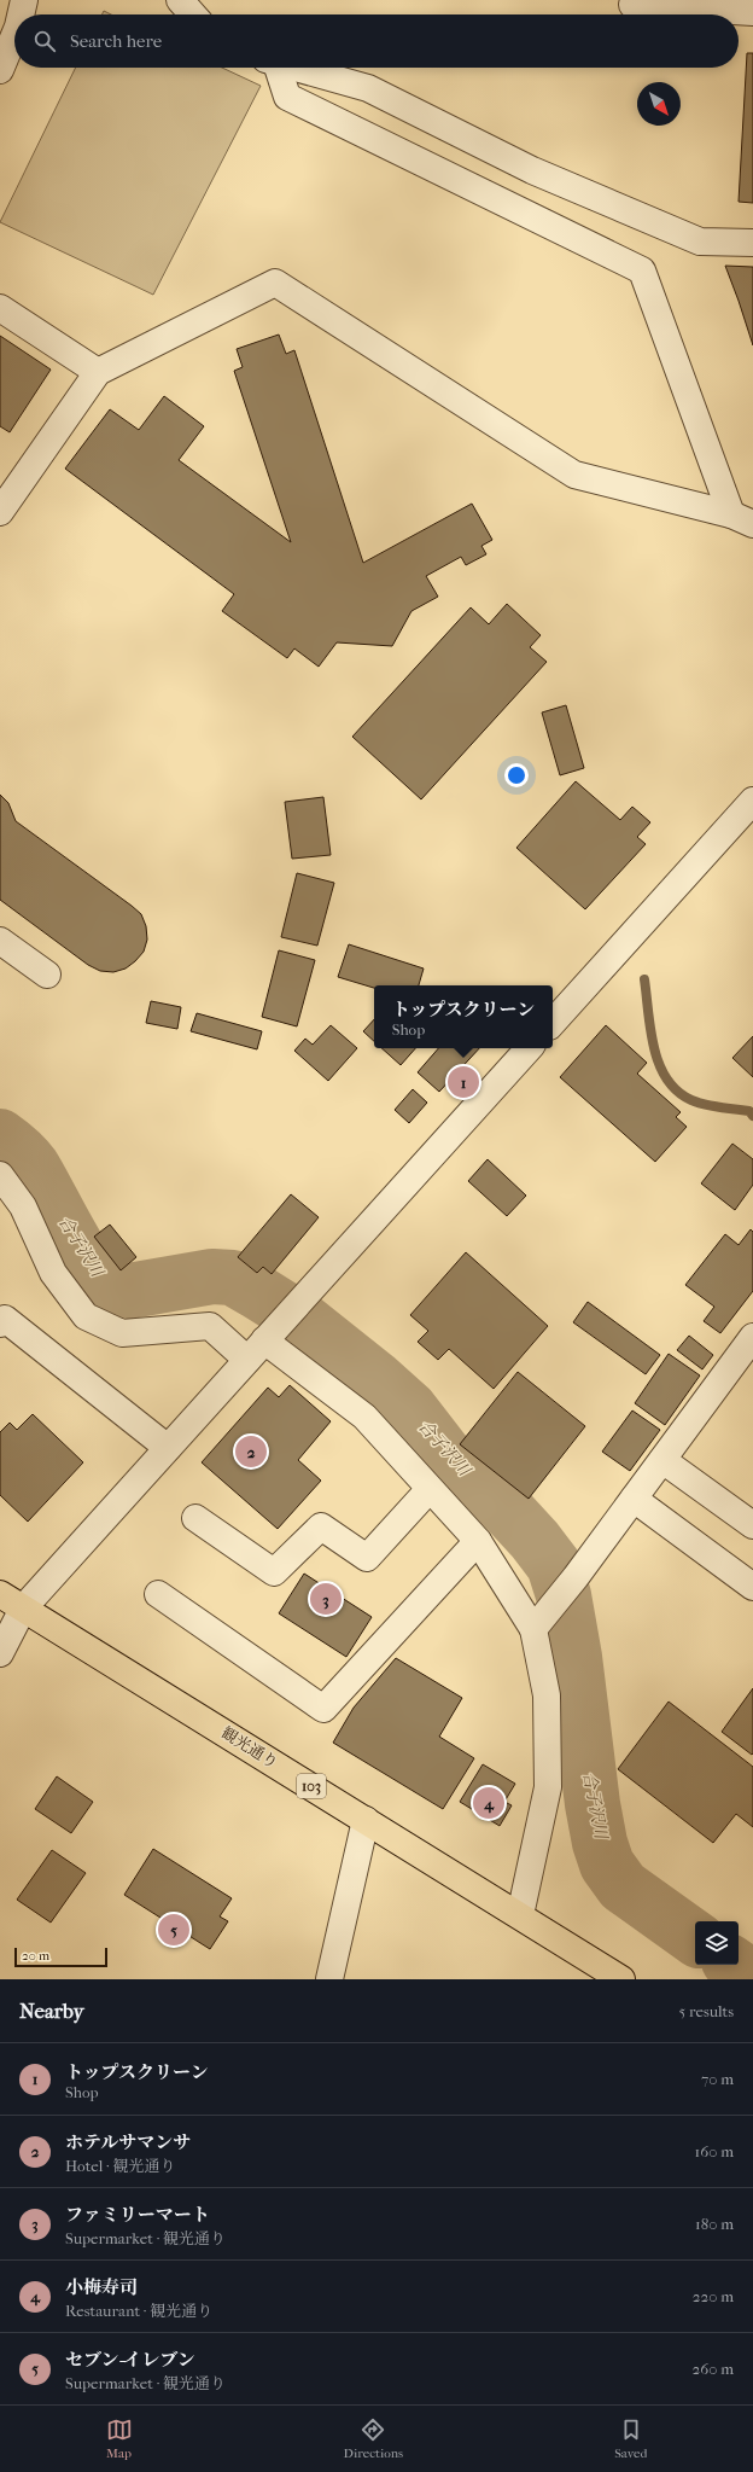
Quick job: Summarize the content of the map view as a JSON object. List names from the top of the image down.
{
  "streets": {
    "highway": ["観光通り", "103"]
  },
  "water": ["合子沢川"],
  "scale_bar": "20 m",
  "north": "bottom right",
  "page": {
    "search": "Search here",
    "popup": ["トップスクリーン", "Shop"],
    "pins": [
      "1",
      "2",
      "3",
      "4",
      "5"
    ],
    "scale": "20 m",
    "heading": ["Nearby", "5 results"],
    "list": [
      {
        "mark": "1",
        "name": "トップスクリーン",
        "note": "Shop",
        "value": "70 m"
      },
      {
        "mark": "2",
        "name": "ホテルサマンサ",
        "note": "Hotel · 観光通り",
        "value": "160 m"
      },
      {
        "mark": "3",
        "name": "ファミリーマート",
        "note": "Supermarket · 観光通り",
        "value": "180 m"
      },
      {
        "mark": "4",
        "name": "小梅寿司",
        "note": "Restaurant · 観光通り",
        "value": "220 m"
      },
      {
        "mark": "5",
        "name": "セブン-イレブン",
        "note": "Supermarket · 観光通り",
        "value": "260 m"
      }
    ],
    "nav": ["Map", "Directions", "Saved"]
  }
}
